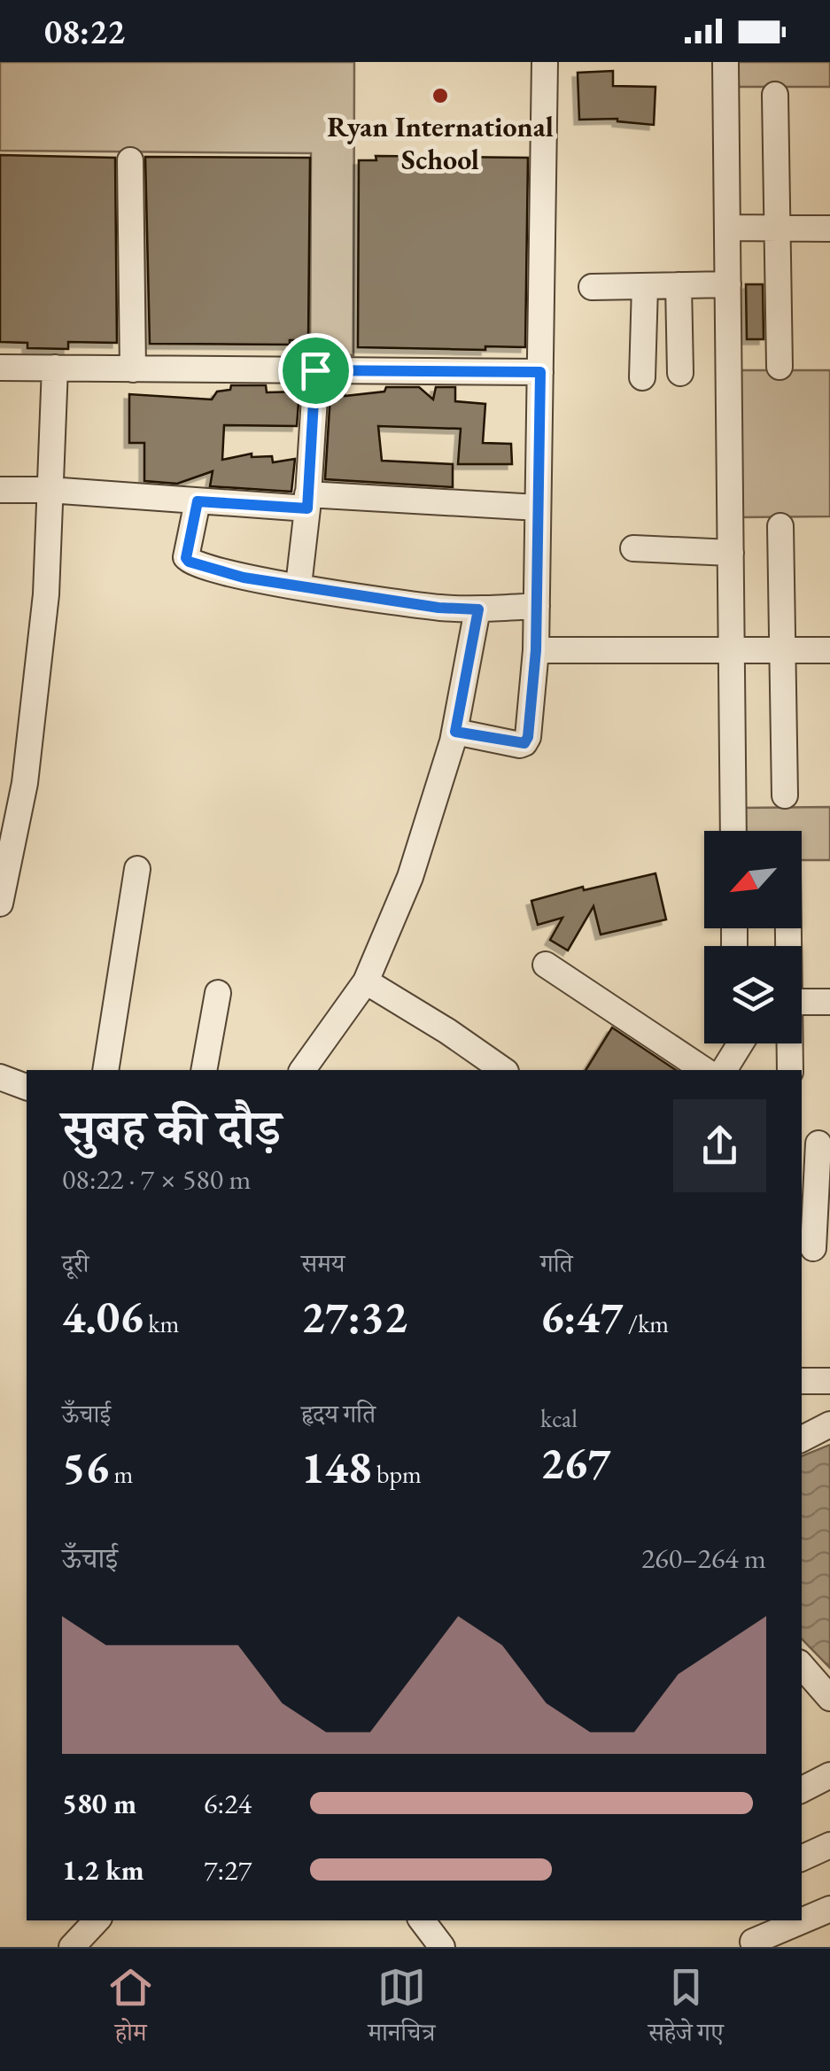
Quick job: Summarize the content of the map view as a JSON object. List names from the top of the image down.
{
  "places": ["Ryan International School"],
  "north": "bottom left",
  "page": {
    "status": "08:22",
    "heading": ["सुबह की दौड़", "08:22 · 7 × 580 m"],
    "stats": [
      ["दूरी", "4.06 km"],
      ["समय", "27:32"],
      ["गति", "6:47 /km"],
      ["ऊँचाई", "56 m"],
      ["हृदय गति", "148 bpm"],
      ["kcal", "267"]
    ],
    "chart": ["ऊँचाई", "260–264 m"],
    "list": [
      {
        "name": "580 m",
        "note": "6:24"
      },
      {
        "name": "1.2 km",
        "note": "7:27"
      }
    ],
    "tabs": ["होम", "मानचित्र", "सहेजे गए"]
  }
}
